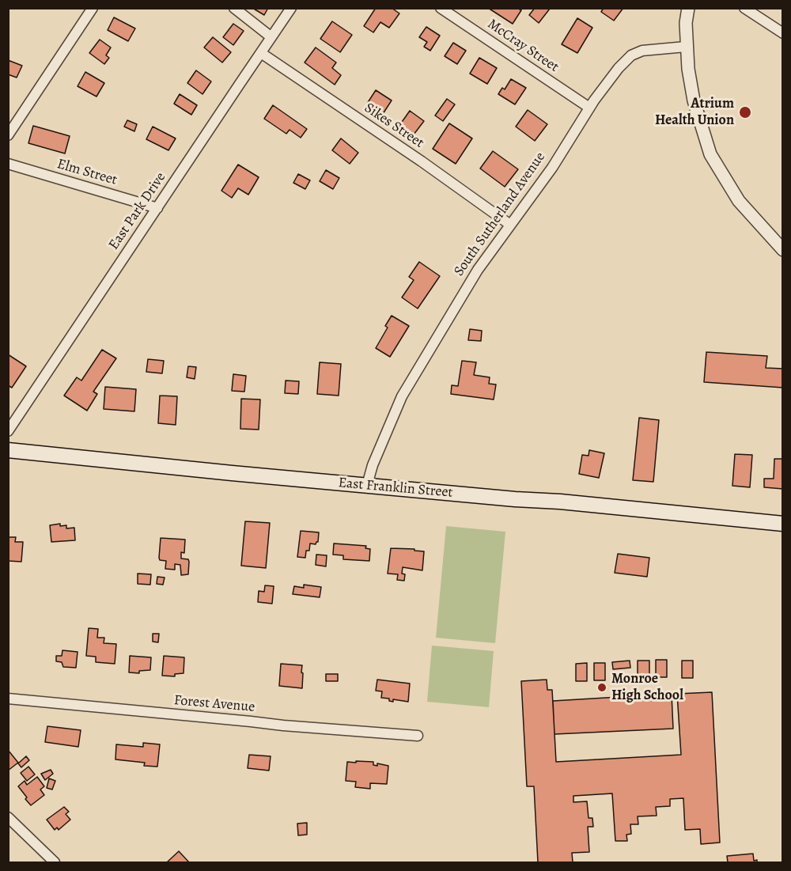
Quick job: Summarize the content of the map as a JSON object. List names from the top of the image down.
{
  "streets": {
    "main road": ["East Franklin Street"],
    "street": [
      "McCray Street",
      "Sikes Street",
      "Elm Street",
      "East Park Drive",
      "South Sutherland Avenue",
      "Forest Avenue"
    ]
  },
  "crossings": [
    ["McCray Street", "South Sutherland Avenue"],
    ["Sikes Street", "East Park Drive"],
    ["Sikes Street", "South Sutherland Avenue"],
    ["Elm Street", "East Park Drive"],
    ["South Sutherland Avenue", "East Franklin Street"]
  ],
  "places": ["Atrium Health Union", "Monroe High School"]
}
